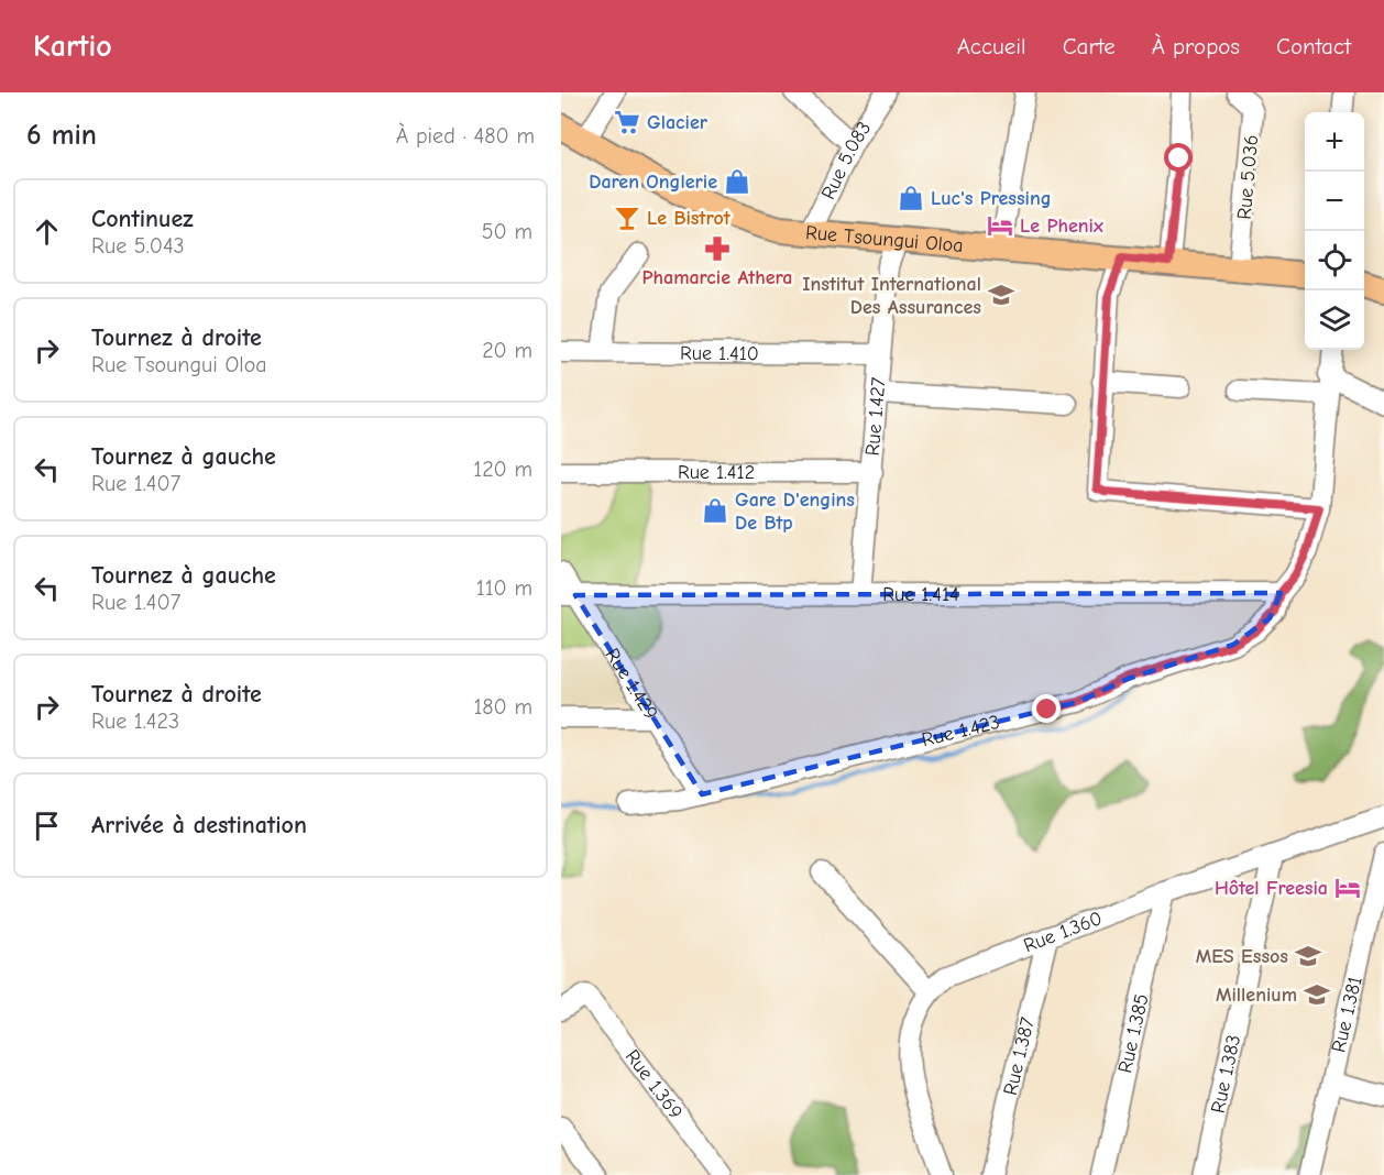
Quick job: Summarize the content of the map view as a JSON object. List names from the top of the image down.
{
  "streets": {
    "main road": ["Rue Tsoungui Oloa"],
    "street": [
      "Rue 5.083",
      "Rue 5.036",
      "Rue 1.410",
      "Rue 1.427",
      "Rue 1.412",
      "Rue 1.414",
      "Rue 1.429",
      "Rue 1.423",
      "Rue 1.360",
      "Rue 1.381",
      "Rue 1.385",
      "Rue 1.387",
      "Rue 1.383",
      "Rue 1.369"
    ]
  },
  "crossings": [
    ["Rue 5.083", "Rue Tsoungui Oloa"],
    ["Rue 5.036", "Rue Tsoungui Oloa"],
    ["Rue Tsoungui Oloa", "Rue 1.427"],
    ["Rue 1.410", "Rue 1.427"],
    ["Rue 1.427", "Rue 1.412"],
    ["Rue 1.427", "Rue 1.414"],
    ["Rue 1.414", "Rue 1.429"],
    ["Rue 1.414", "Rue 1.423"],
    ["Rue 1.429", "Rue 1.423"],
    ["Rue 1.360", "Rue 1.385"],
    ["Rue 1.360", "Rue 1.387"],
    ["Rue 1.360", "Rue 1.383"]
  ],
  "places": {
    "supermarket": ["Glacier"],
    "shop": ["Daren Onglerie", "Luc's Pressing", "Gare D'engins De Btp"],
    "bar": ["Le Bistrot"],
    "hotel": ["Le Phenix", "Hôtel Freesia"],
    "pharmacy": ["Phamarcie Athera"],
    "school or university": ["Institut International Des Assurances", "MES Essos", "Millenium"]
  },
  "page": {
    "header": "Kartio",
    "nav": [
      "Accueil",
      "Carte",
      "À propos",
      "Contact"
    ],
    "heading": ["6 min", "À pied · 480 m"],
    "map_buttons": ["+", "−"],
    "list": [
      ["Continuez", "Rue 5.043", "50 m"],
      ["Tournez à droite", "Rue Tsoungui Oloa", "20 m"],
      ["Tournez à gauche", "Rue 1.407", "120 m"],
      ["Tournez à gauche", "Rue 1.407", "110 m"],
      ["Tournez à droite", "Rue 1.423", "180 m"],
      "Arrivée à destination"
    ]
  }
}
